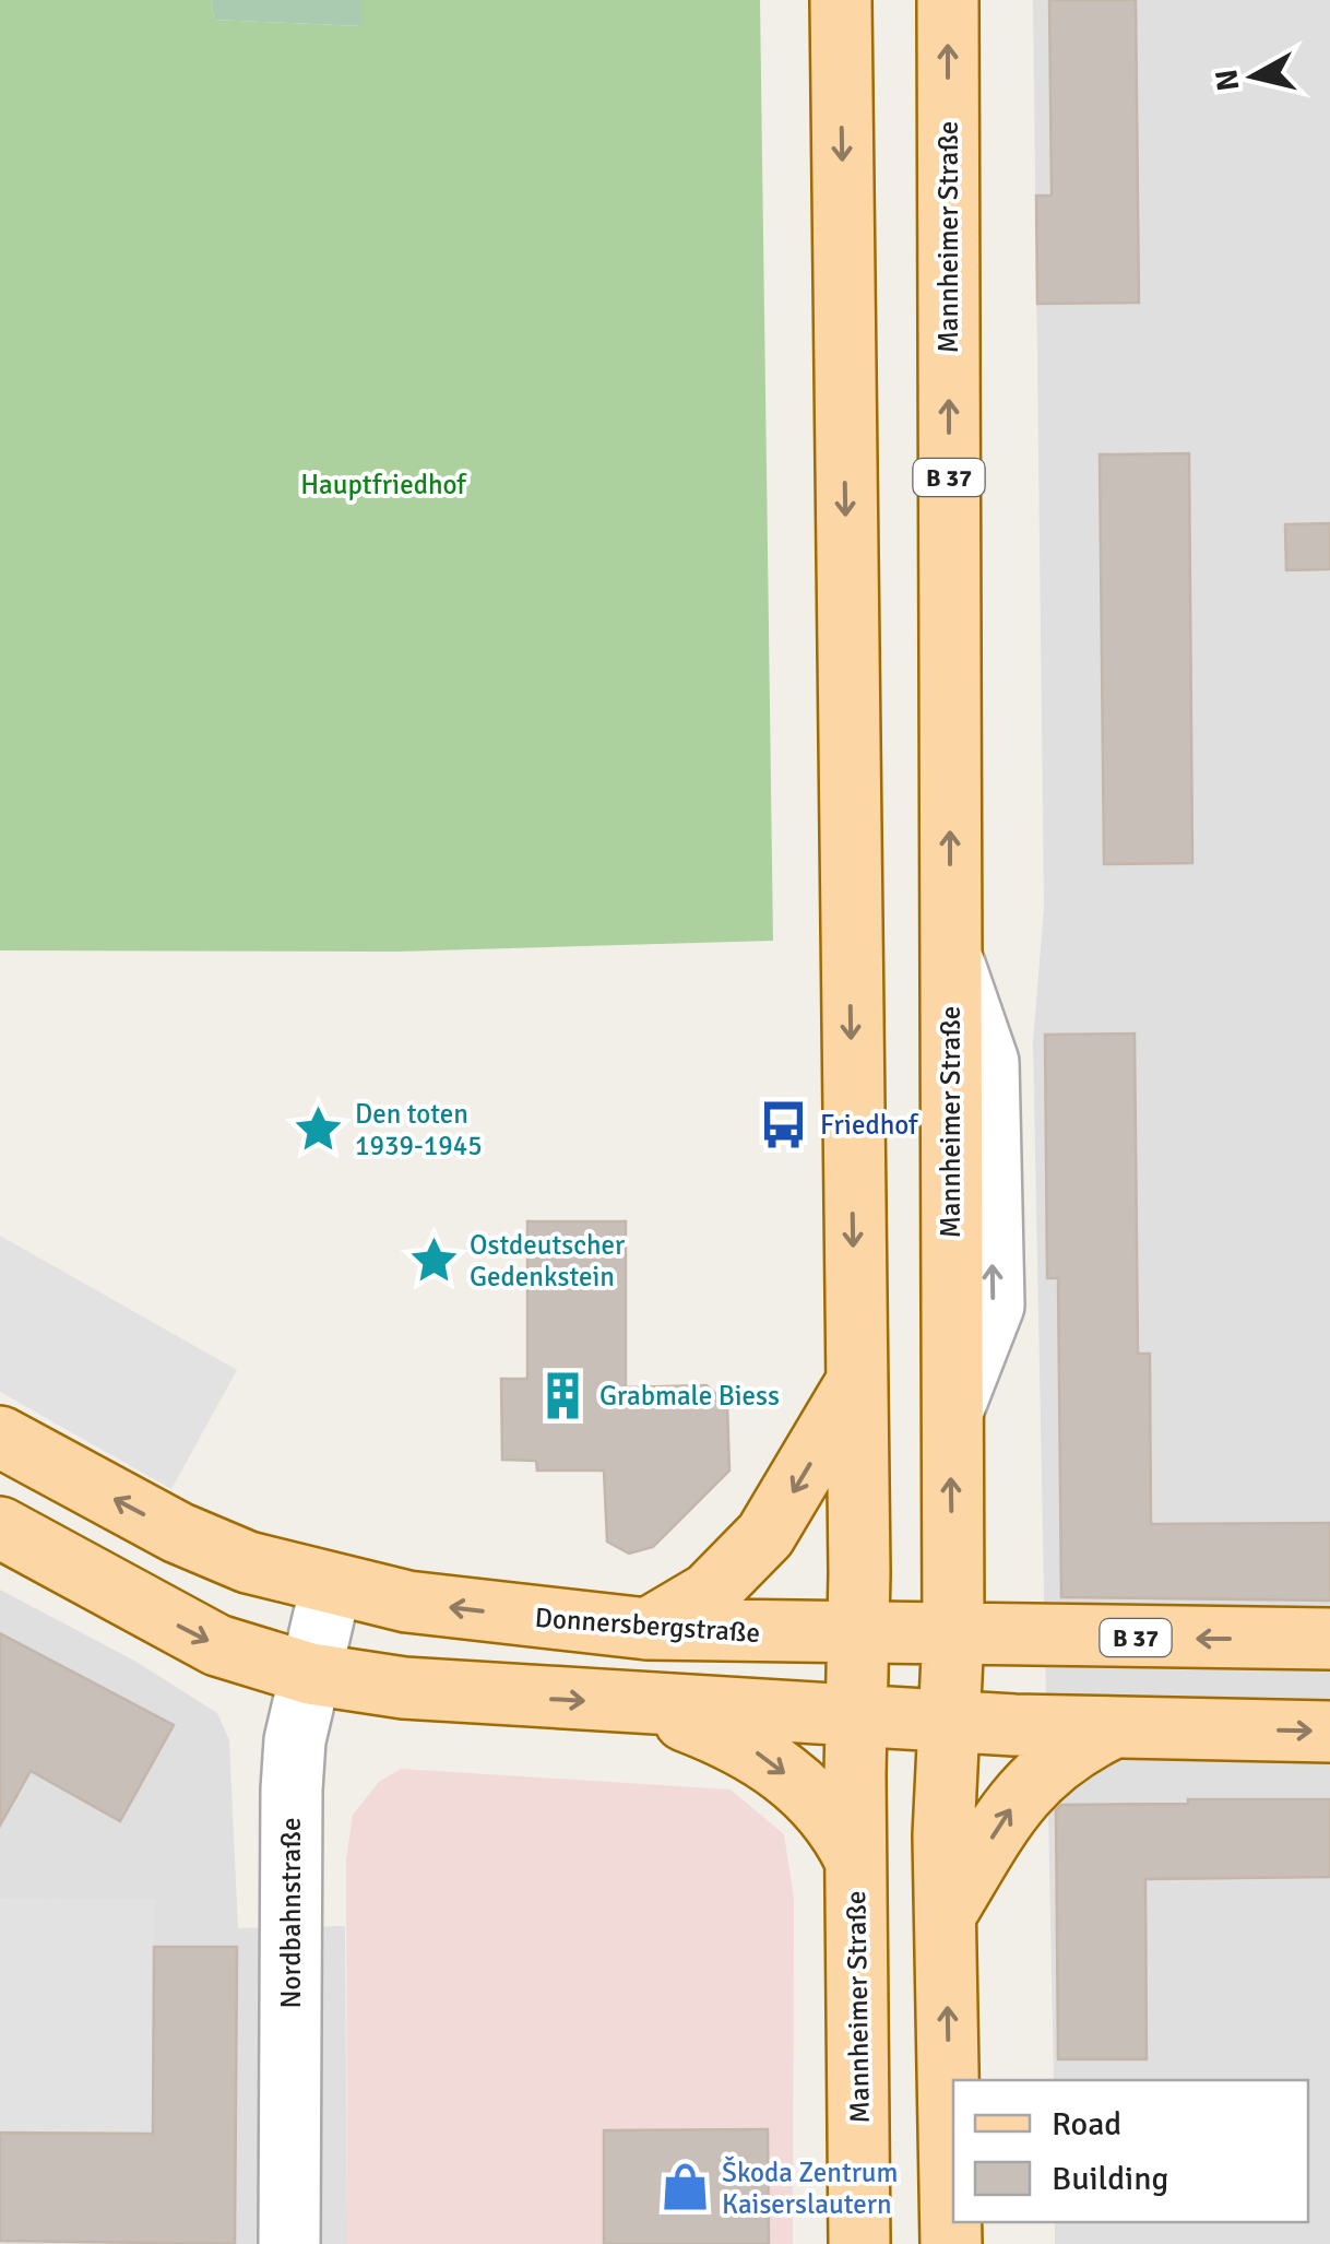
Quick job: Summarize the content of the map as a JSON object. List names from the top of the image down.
{
  "streets": {
    "main road": ["Mannheimer Straße", "B 37", "Donnersbergstraße"],
    "street": ["Nordbahnstraße"]
  },
  "crossings": [
    ["Mannheimer Straße", "Donnersbergstraße"],
    ["Donnersbergstraße", "Nordbahnstraße"]
  ],
  "parks": ["Hauptfriedhof"],
  "places": {
    "bus stop": ["Friedhof"],
    "place": ["Den toten 1939-1945", "Ostdeutscher Gedenkstein"],
    "building": ["Grabmale Biess"],
    "shop": ["Škoda Zentrum Kaiserslautern"]
  },
  "legend": ["Road", "Building"],
  "north": "left"
}
